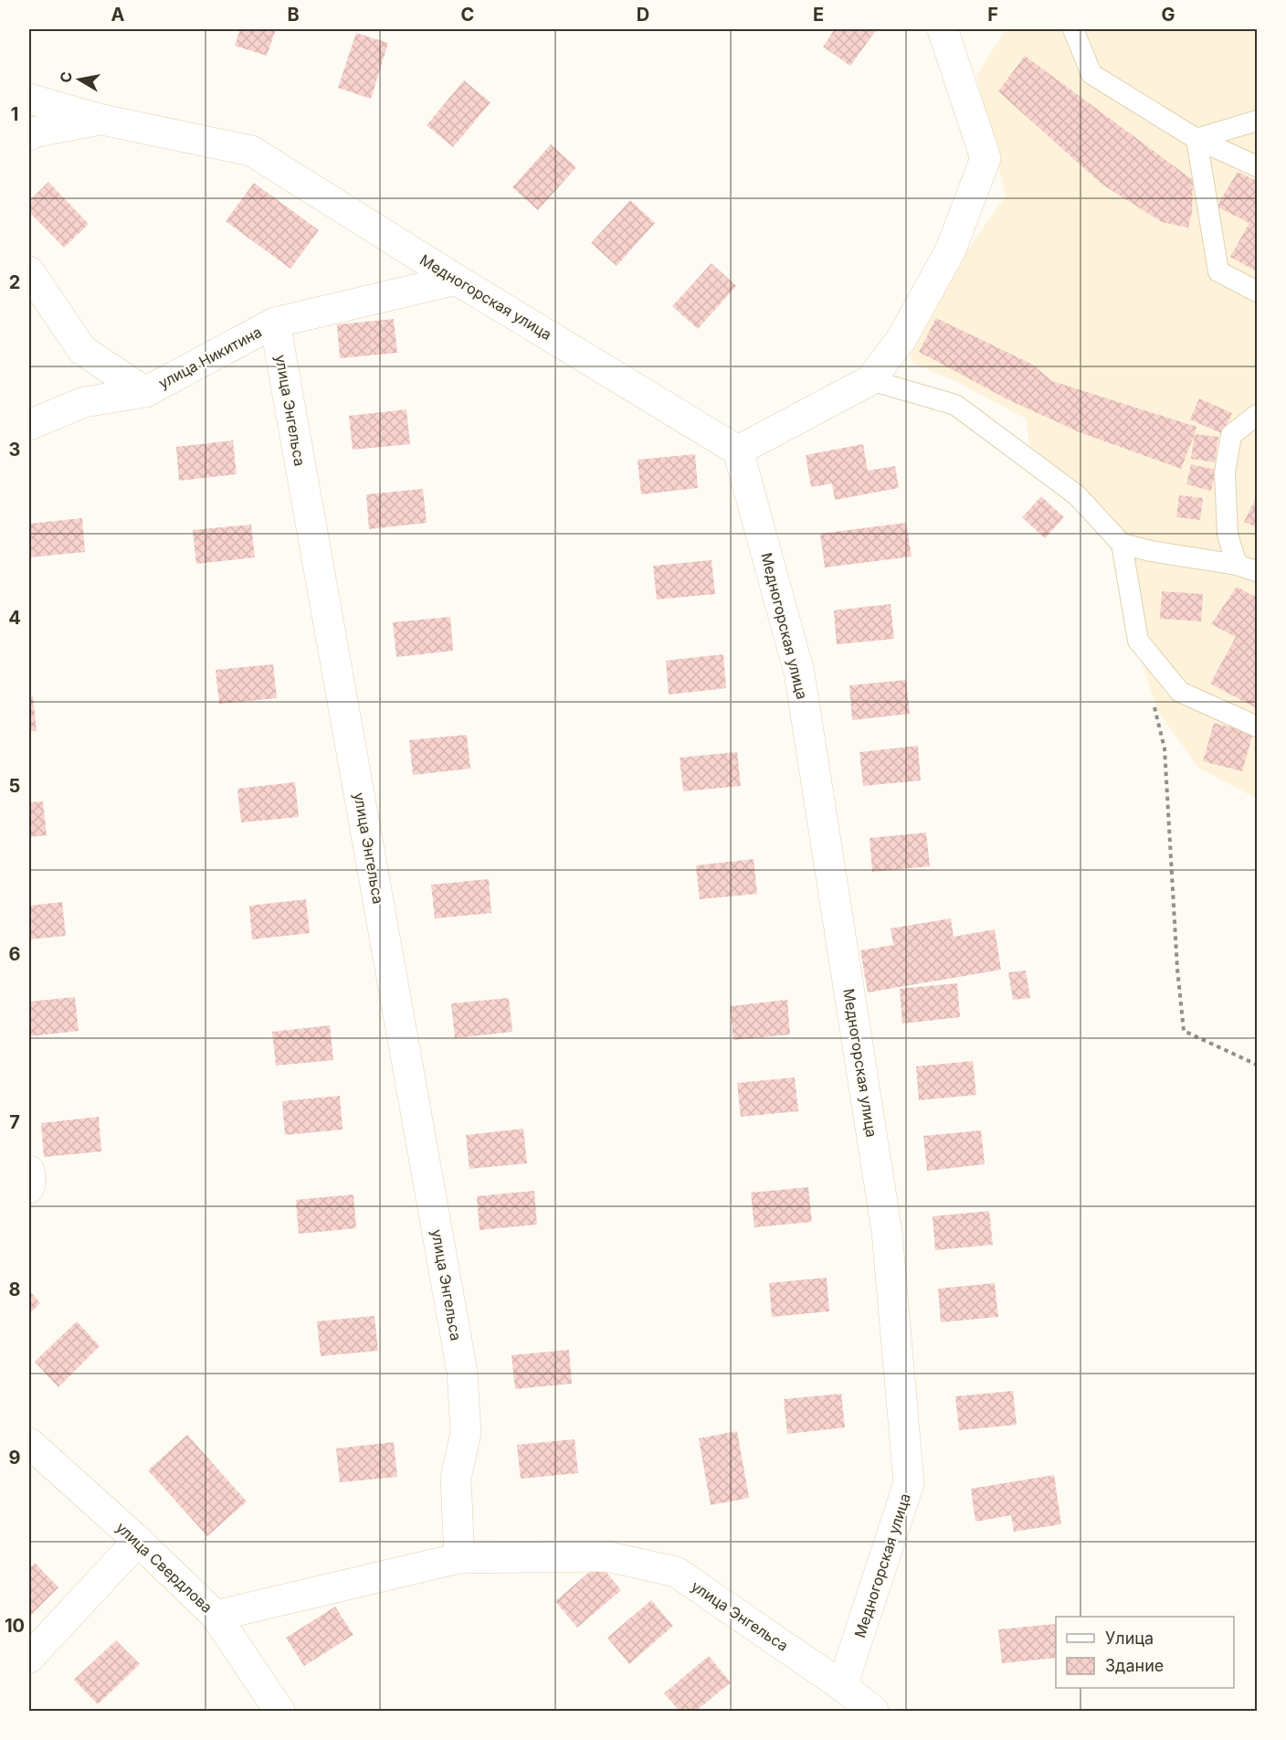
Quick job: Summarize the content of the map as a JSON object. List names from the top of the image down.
{
  "streets": {
    "street": [
      "Медногорская улица",
      "улица Никитина",
      "улица Энгельса",
      "улица Свердлова"
    ]
  },
  "crossings": [
    ["Медногорская улица", "улица Энгельса"],
    ["улица Никитина", "улица Энгельса"],
    ["улица Энгельса", "улица Свердлова"]
  ],
  "legend": ["Улица", "Здание"],
  "north": "left",
  "grid": {
    "columns": [
      "A",
      "B",
      "C",
      "D",
      "E",
      "F",
      "G"
    ],
    "rows": [
      "1",
      "2",
      "3",
      "4",
      "5",
      "6",
      "7",
      "8",
      "9",
      "10"
    ]
  }
}
